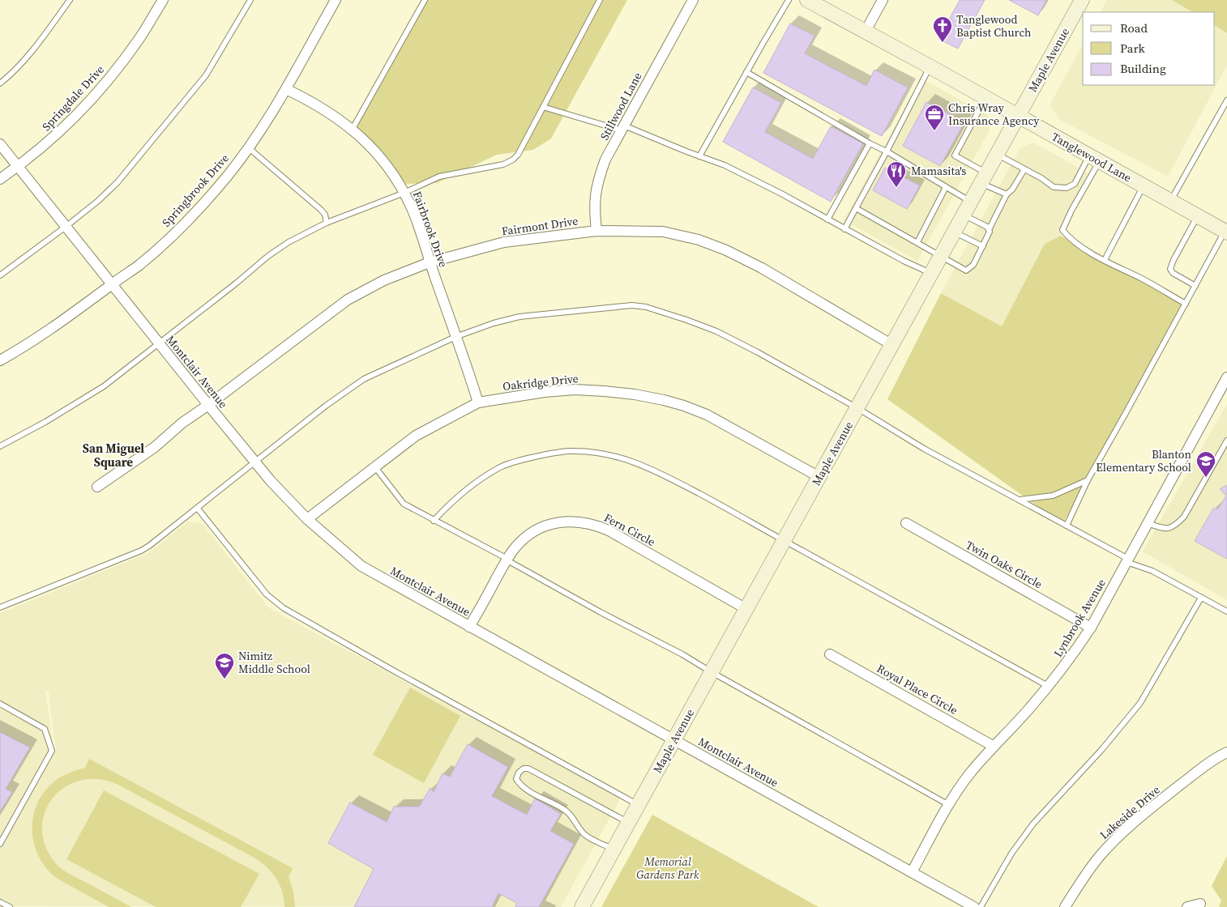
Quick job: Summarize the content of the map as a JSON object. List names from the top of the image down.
{
  "streets": {
    "main road": ["Maple Avenue", "Tanglewood Lane"],
    "street": [
      "Springdale Drive",
      "Stillwood Lane",
      "Springbrook Drive",
      "Fairmont Drive",
      "Fairbrook Drive",
      "Montclair Avenue",
      "Oakridge Drive",
      "Fern Circle",
      "Twin Oaks Circle",
      "Lynbrook Avenue",
      "Royal Place Circle",
      "Lakeside Drive"
    ]
  },
  "crossings": [
    ["Maple Avenue", "Tanglewood Lane"],
    ["Maple Avenue", "Fairmont Drive"],
    ["Maple Avenue", "Montclair Avenue"],
    ["Maple Avenue", "Oakridge Drive"],
    ["Maple Avenue", "Fern Circle"],
    ["Springdale Drive", "Montclair Avenue"],
    ["Stillwood Lane", "Fairmont Drive"],
    ["Springbrook Drive", "Fairbrook Drive"],
    ["Springbrook Drive", "Montclair Avenue"],
    ["Fairmont Drive", "Fairbrook Drive"],
    ["Fairmont Drive", "Montclair Avenue"],
    ["Fairbrook Drive", "Oakridge Drive"],
    ["Montclair Avenue", "Oakridge Drive"],
    ["Montclair Avenue", "Fern Circle"],
    ["Montclair Avenue", "Lynbrook Avenue"],
    ["Twin Oaks Circle", "Lynbrook Avenue"],
    ["Lynbrook Avenue", "Royal Place Circle"]
  ],
  "districts": ["San Miguel Square"],
  "parks": ["Memorial Gardens Park"],
  "places": {
    "church": ["Tanglewood Baptist Church"],
    "office": ["Chris Wray Insurance Agency"],
    "restaurant": ["Mamasita's"],
    "school or university": ["Blanton Elementary School", "Nimitz Middle School"]
  },
  "legend": ["Road", "Park", "Building"]
}
